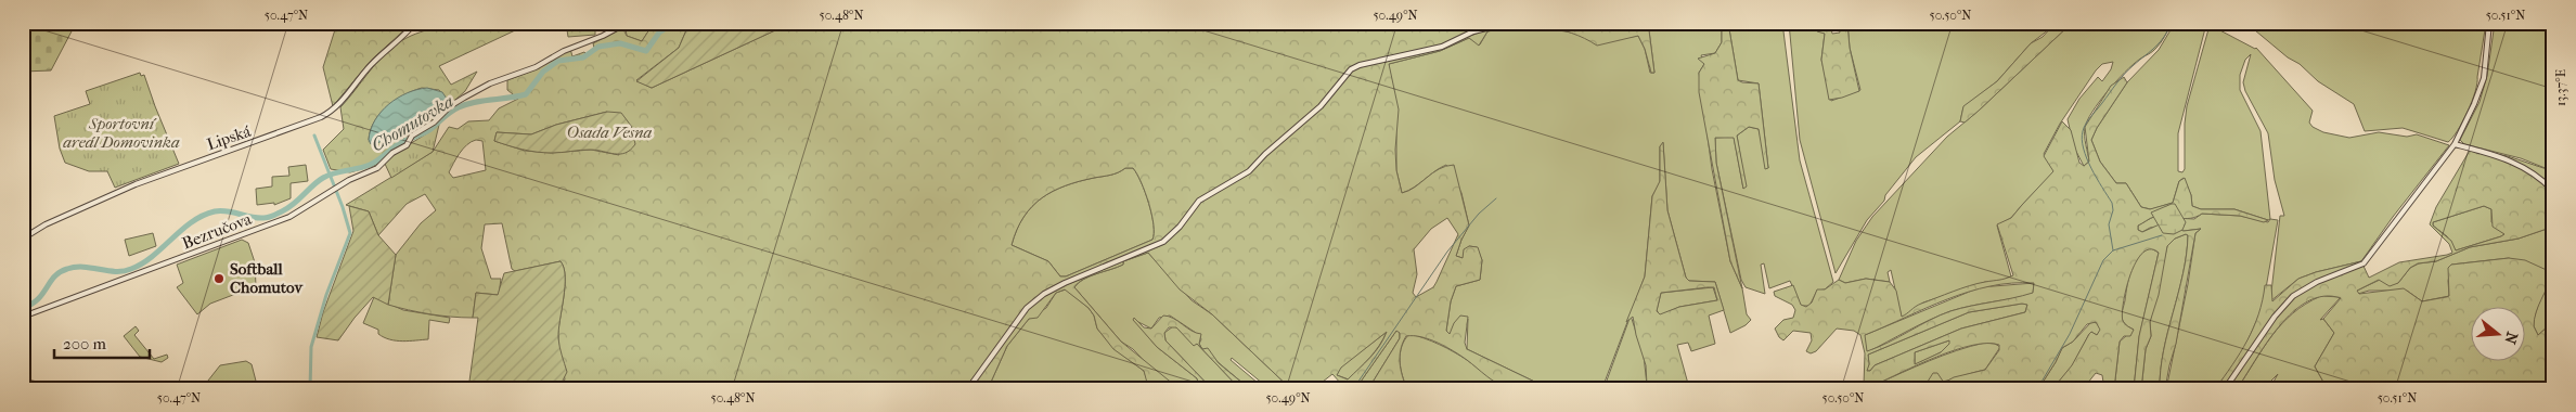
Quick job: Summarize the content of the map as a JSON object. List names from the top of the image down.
{
  "streets": {
    "street": ["Lipská", "Bezručova"]
  },
  "water": ["Chomutovka"],
  "parks": ["Sportovní areál Domovinka", "Osada Vesna"],
  "places": ["Softball Chomutov"],
  "scale_bar": "200 m",
  "north": "right",
  "coordinates": [
    "50.47°N",
    "50.48°N",
    "50.49°N",
    "50.50°N",
    "50.51°N",
    "13.37°E"
  ]
}
